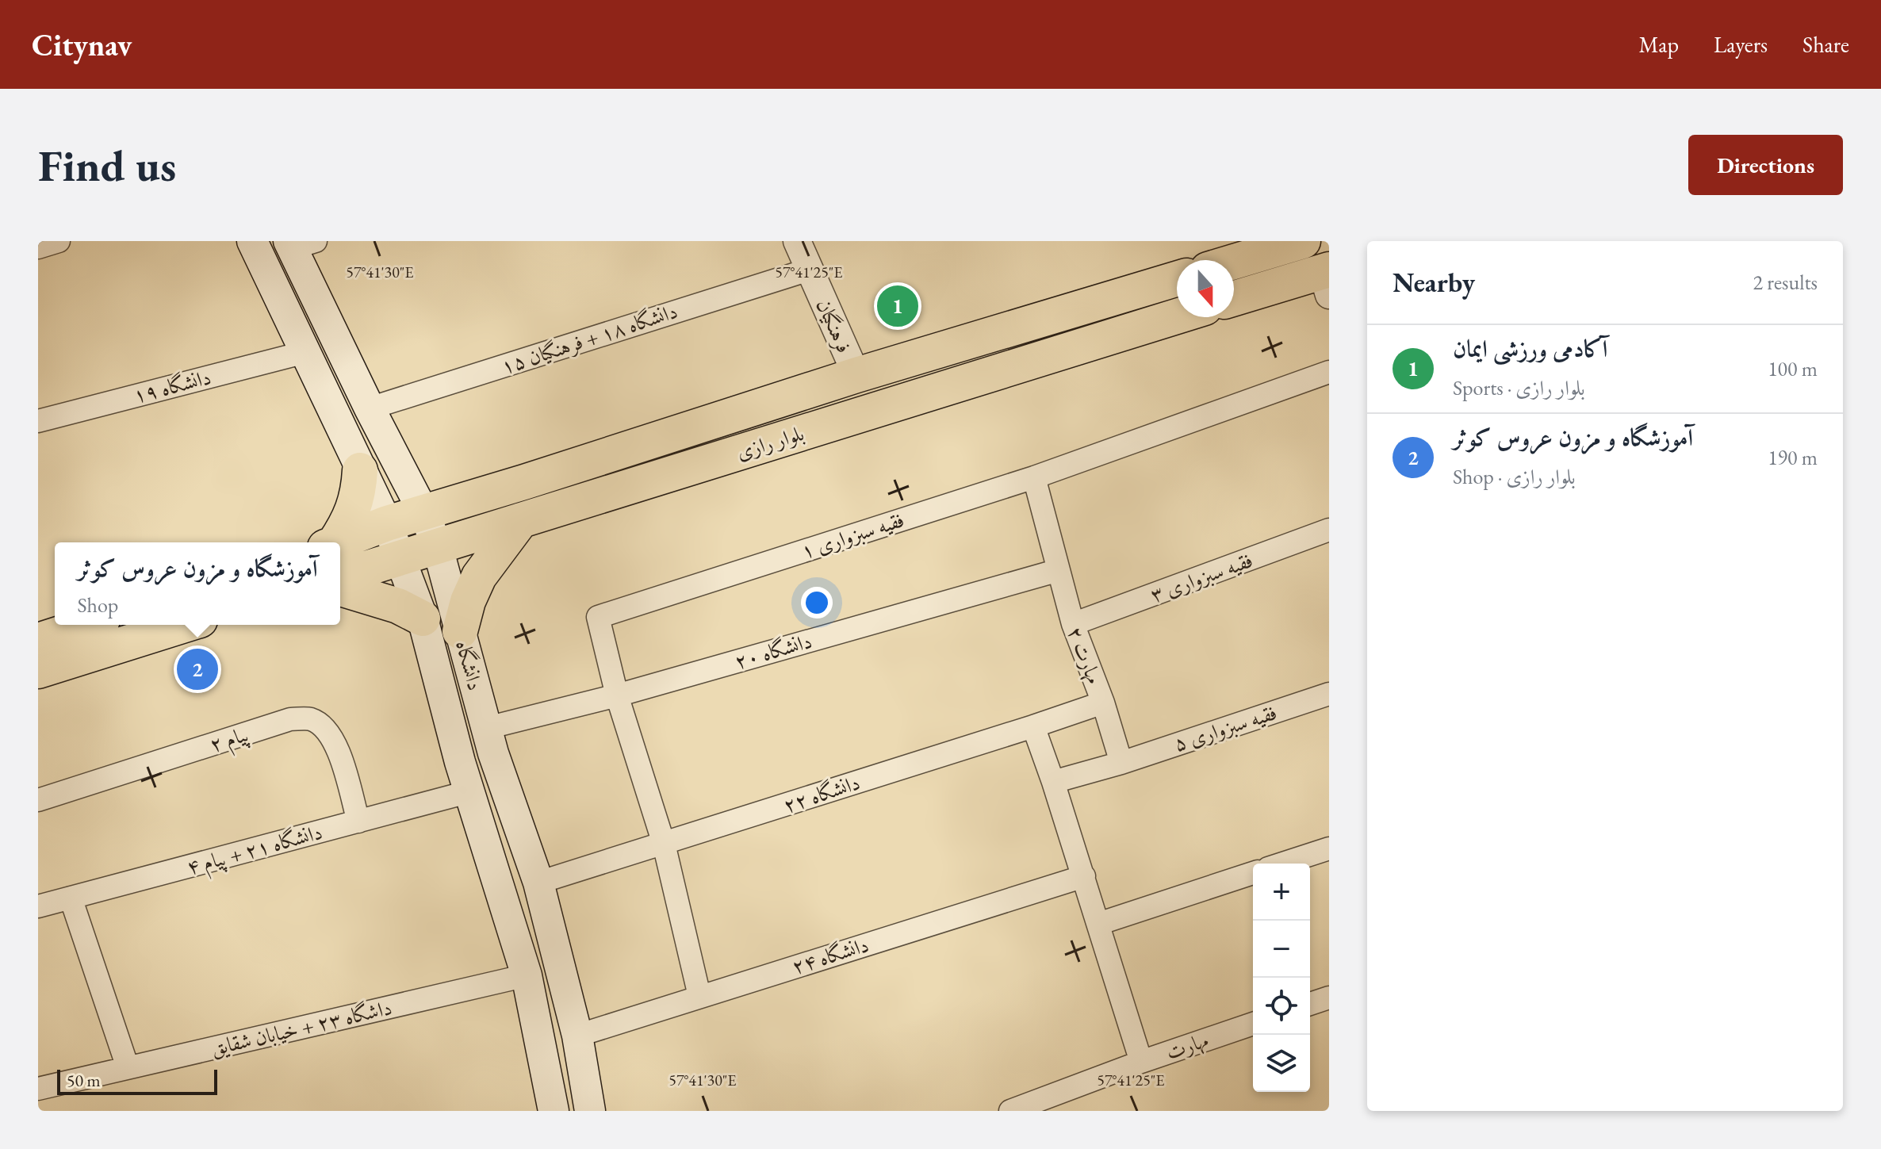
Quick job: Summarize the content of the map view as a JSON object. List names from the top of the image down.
{
  "streets": {
    "main road": ["بلوار رازی", "دانشگاه"],
    "street": [
      "فرهنگیان",
      "دانشگاه ۱۸ + فرهنگیان ۱۵",
      "دانشگاه ۱۹",
      "فقیه سبزواری ۱",
      "فقیه سبزواری ۳",
      "دانشگاه ۲۰",
      "مهارت ۲",
      "فقیه سبزواری ۵",
      "پیام ۲",
      "دانشگاه ۲۲",
      "دانشگاه ۲۱ + پیام ۴",
      "دانشگاه ۲۴",
      "داشگاه ۲۳ + خیابان شقایق",
      "مهارت"
    ]
  },
  "crossings": [
    ["فرهنگیان", "دانشگاه ۱۸ + فرهنگیان ۱۵"],
    ["فرهنگیان", "بلوار رازی"],
    ["دانشگاه ۱۸ + فرهنگیان ۱۵", "دانشگاه"],
    ["دانشگاه ۱۹", "دانشگاه"],
    ["بلوار رازی", "دانشگاه"],
    ["فقیه سبزواری ۱", "دانشگاه ۲۰"],
    ["فقیه سبزواری ۱", "مهارت ۲"],
    ["فقیه سبزواری ۱", "دانشگاه ۲۲"],
    ["فقیه سبزواری ۱", "دانشگاه ۲۴"],
    ["فقیه سبزواری ۳", "مهارت ۲"],
    ["دانشگاه ۲۰", "مهارت ۲"],
    ["دانشگاه ۲۰", "دانشگاه"],
    ["مهارت ۲", "فقیه سبزواری ۵"],
    ["مهارت ۲", "دانشگاه ۲۲"],
    ["دانشگاه", "دانشگاه ۲۲"],
    ["دانشگاه", "دانشگاه ۲۱ + پیام ۴"],
    ["دانشگاه", "دانشگاه ۲۴"],
    ["دانشگاه", "داشگاه ۲۳ + خیابان شقایق"],
    ["پیام ۲", "دانشگاه ۲۱ + پیام ۴"]
  ],
  "scale_bar": "50 m",
  "north": "bottom",
  "page": {
    "header": "Citynav",
    "nav": ["Map", "Layers", "Share"],
    "buttons": "Directions",
    "title": "Find us",
    "heading": ["Nearby", "2 results"],
    "pins": ["1", "2"],
    "list": [
      {
        "mark": "1",
        "name": "آکادمی ورزشی ایمان",
        "note": "Sports · بلوار رازی",
        "value": "100 m"
      },
      {
        "mark": "2",
        "name": "آموزشگاه و مزون عروس کوثر",
        "note": "Shop · بلوار رازی",
        "value": "190 m"
      }
    ],
    "popup": ["آموزشگاه و مزون عروس کوثر", "Shop"],
    "map_buttons": ["+", "−"],
    "scale": "50 m"
  },
  "coordinates": ["57°41'30\"E", "57°41'25\"E"]
}
